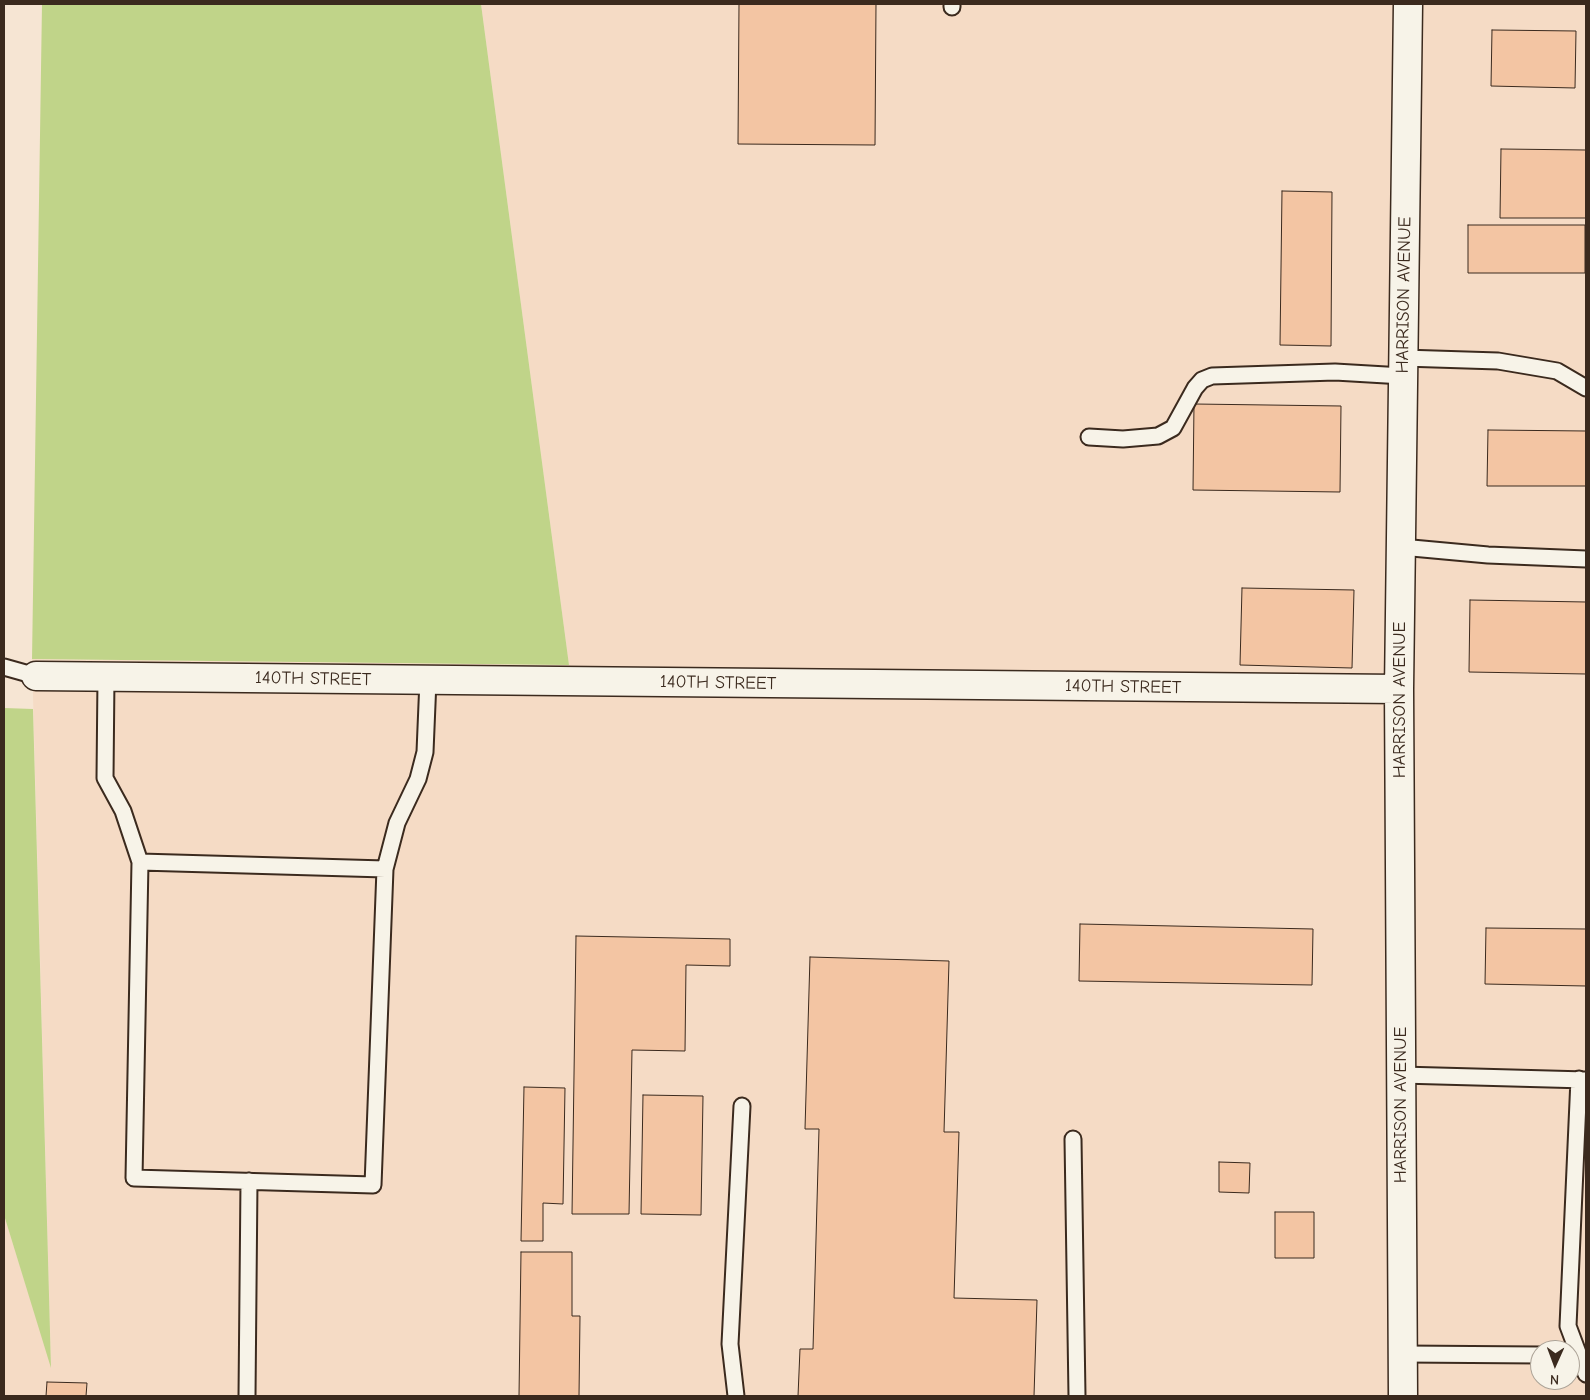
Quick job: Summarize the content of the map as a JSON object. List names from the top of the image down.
{
  "streets": {
    "street": ["HARRISON AVENUE", "140TH STREET"]
  },
  "crossings": [
    ["HARRISON AVENUE", "140TH STREET"]
  ],
  "north": "bottom"
}
